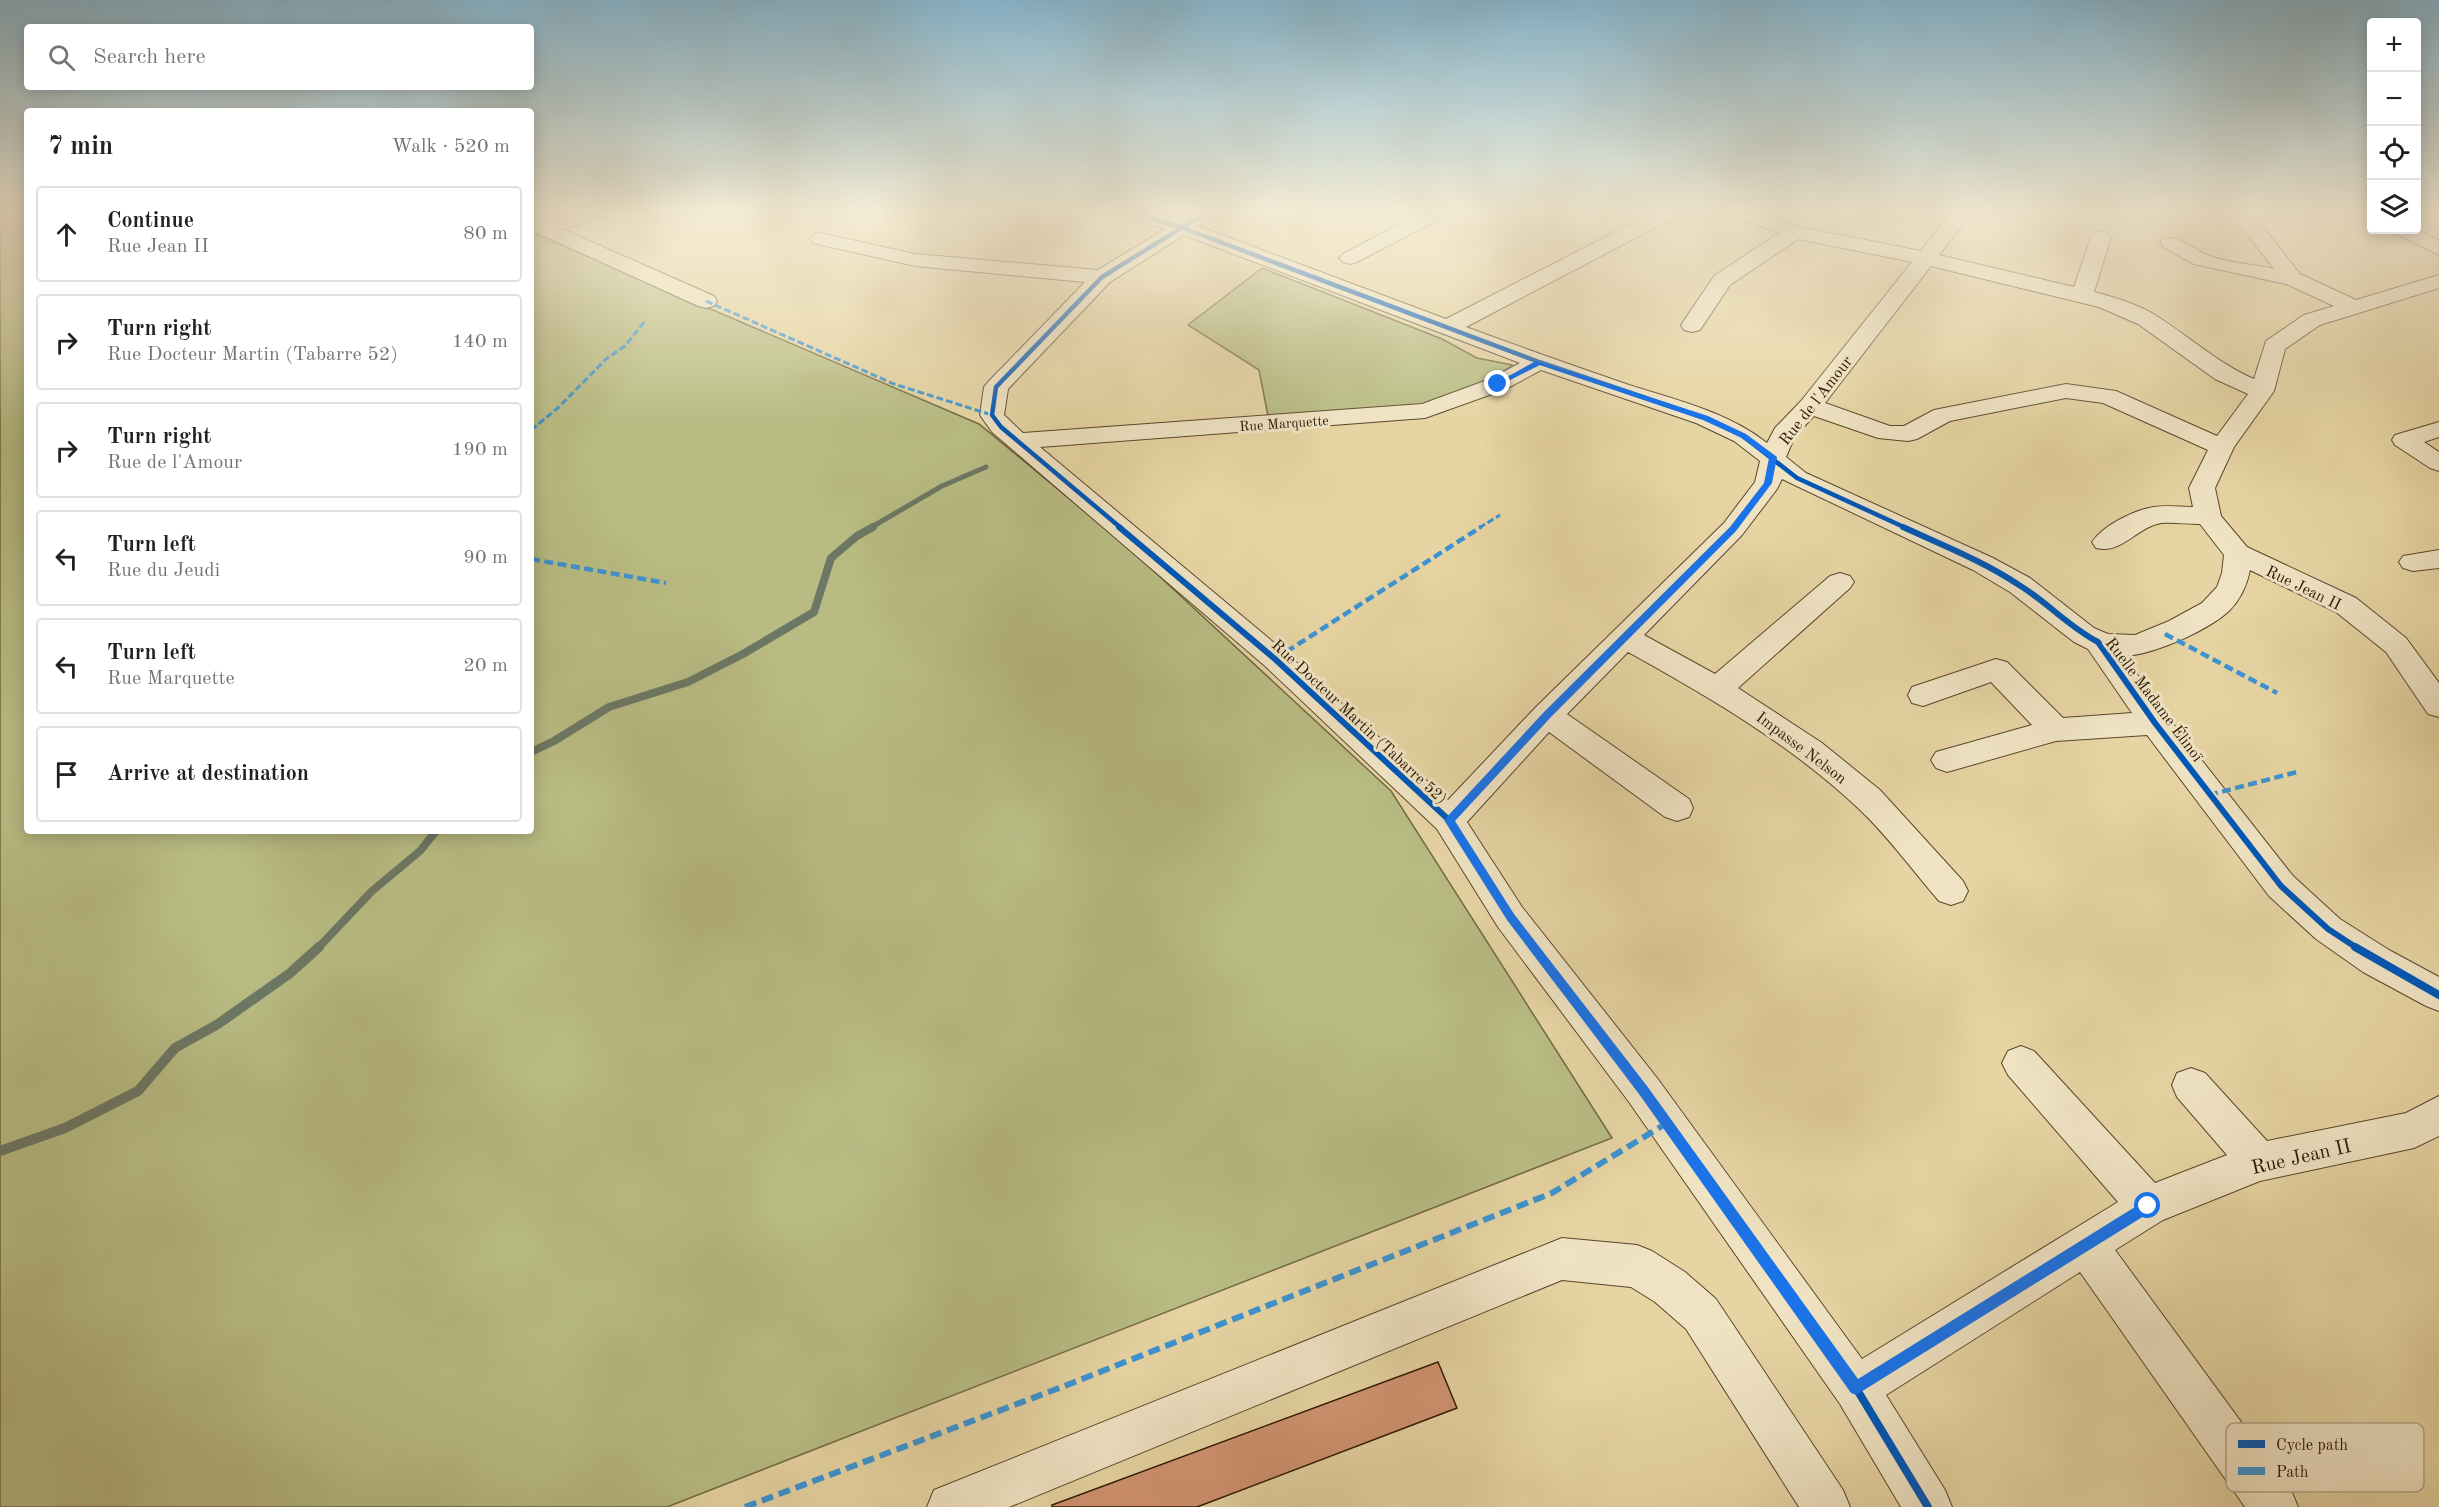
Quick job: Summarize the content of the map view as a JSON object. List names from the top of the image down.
{
  "streets": {
    "street": [
      "Rue de l'Amour",
      "Rue Marquette",
      "Rue Jean II",
      "Ruelle Madame Élinoï",
      "Rue Docteur Martin (Tabarre 52)",
      "Impasse Nelson"
    ]
  },
  "crossings": [
    ["Rue de l'Amour", "Ruelle Madame Élinoï"],
    ["Rue de l'Amour", "Rue Docteur Martin (Tabarre 52)"],
    ["Rue de l'Amour", "Impasse Nelson"],
    ["Rue Marquette", "Ruelle Madame Élinoï"],
    ["Rue Marquette", "Rue Docteur Martin (Tabarre 52)"],
    ["Rue Jean II", "Rue Docteur Martin (Tabarre 52)"]
  ],
  "legend": ["Cycle path", "Path"],
  "page": {
    "map_buttons": ["+", "−"],
    "search": "Search here",
    "heading": ["7 min", "Walk · 520 m"],
    "list": [
      ["Continue", "Rue Jean II", "80 m"],
      ["Turn right", "Rue Docteur Martin (Tabarre 52)", "140 m"],
      ["Turn right", "Rue de l'Amour", "190 m"],
      ["Turn left", "Rue du Jeudi", "90 m"],
      ["Turn left", "Rue Marquette", "20 m"],
      "Arrive at destination"
    ]
  }
}
